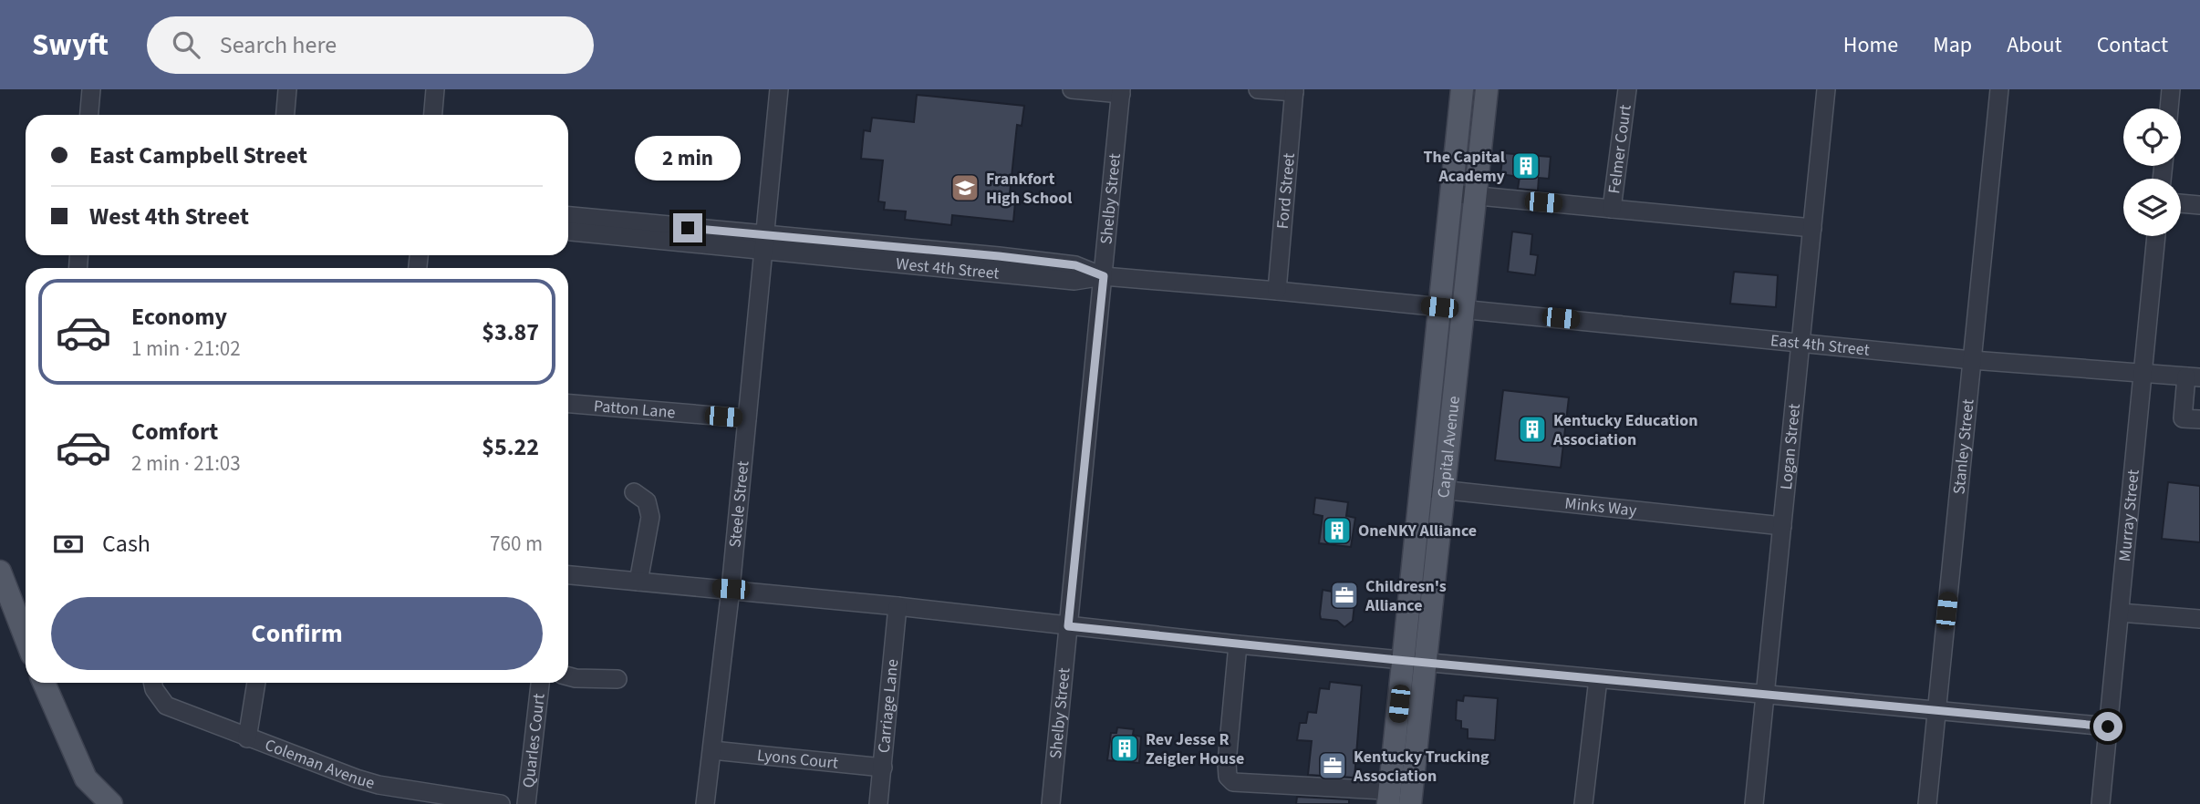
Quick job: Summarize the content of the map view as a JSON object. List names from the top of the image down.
{
  "streets": {
    "main road": ["Capital Avenue"],
    "street": [
      "Felmer Court",
      "Ford Street",
      "Shelby Street",
      "West 4th Street",
      "East 4th Street",
      "Patton Lane",
      "Logan Street",
      "Stanley Street",
      "Steele Street",
      "Minks Way",
      "Murray Street",
      "Carriage Lane",
      "Quarles Court",
      "Lyons Court",
      "Coleman Avenue"
    ]
  },
  "crossings": [
    ["Ford Street", "West 4th Street"],
    ["Shelby Street", "West 4th Street"],
    ["West 4th Street", "East 4th Street"],
    ["West 4th Street", "Capital Avenue"],
    ["West 4th Street", "Steele Street"],
    ["East 4th Street", "Capital Avenue"],
    ["East 4th Street", "Logan Street"],
    ["East 4th Street", "Stanley Street"],
    ["East 4th Street", "Murray Street"],
    ["Patton Lane", "Steele Street"],
    ["Capital Avenue", "Minks Way"],
    ["Logan Street", "Minks Way"],
    ["Steele Street", "Lyons Court"],
    ["Carriage Lane", "Lyons Court"]
  ],
  "places": {
    "building": [
      "The Capital Academy",
      "Kentucky Education Association",
      "OneNKY Alliance",
      "Rev Jesse R Zeigler House"
    ],
    "school or university": ["Frankfort High School"],
    "office": ["Childresn's Alliance", "Kentucky Trucking Association"]
  },
  "page": {
    "header": "Swyft",
    "search": "Search here",
    "nav": [
      "Home",
      "Map",
      "About",
      "Contact"
    ],
    "banner": ["East Campbell Street", "West 4th Street"],
    "bubble": "2 min",
    "list": [
      {
        "name": "Economy",
        "note": "1 min · 21:02",
        "value": "$3.87"
      },
      {
        "name": "Comfort",
        "note": "2 min · 21:03",
        "value": "$5.22"
      }
    ],
    "pay": ["Cash", "760 m"],
    "buttons": "Confirm"
  }
}
